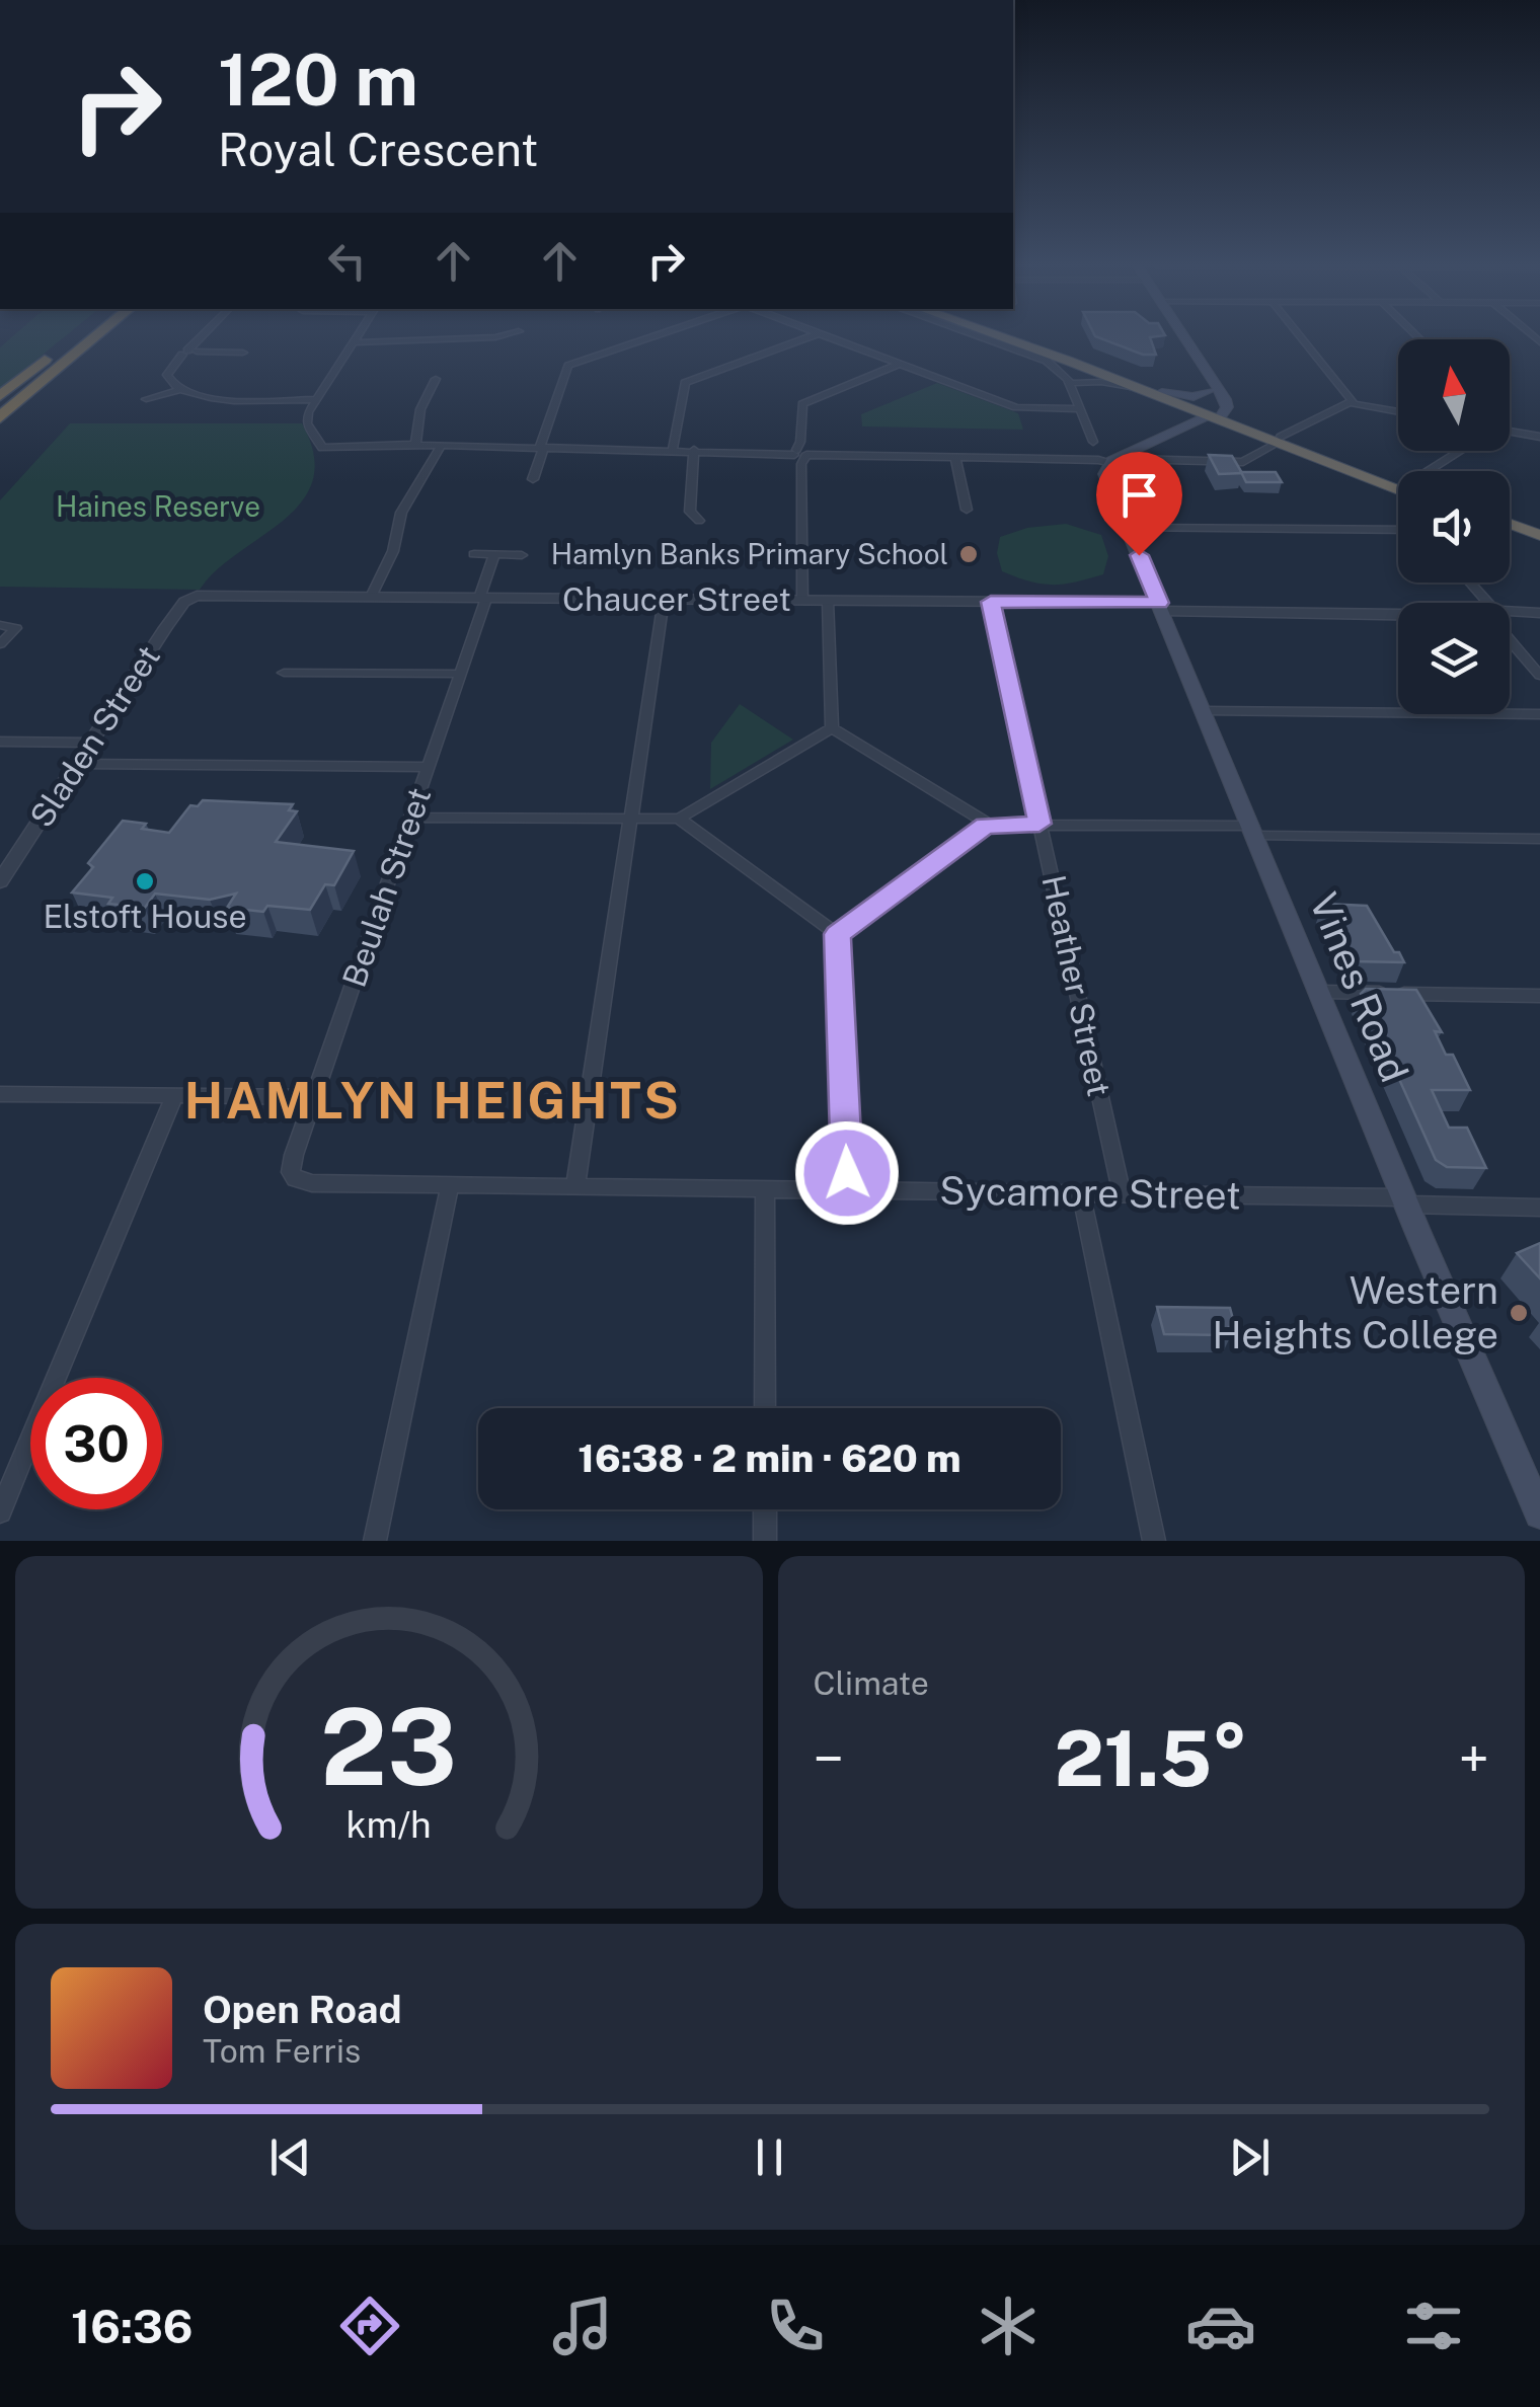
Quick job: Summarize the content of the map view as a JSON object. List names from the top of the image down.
{
  "streets": {
    "main road": ["Vines Road"],
    "street": [
      "Chaucer Street",
      "Sladen Street",
      "Beulah Street",
      "Heather Street",
      "Sycamore Street"
    ]
  },
  "crossings": [
    ["Chaucer Street", "Sladen Street"],
    ["Chaucer Street", "Beulah Street"],
    ["Chaucer Street", "Heather Street"],
    ["Chaucer Street", "Vines Road"],
    ["Beulah Street", "Sycamore Street"],
    ["Heather Street", "Sycamore Street"],
    ["Vines Road", "Sycamore Street"]
  ],
  "districts": ["HAMLYN HEIGHTS"],
  "parks": ["Haines Reserve"],
  "places": ["Hamlyn Banks Primary School", "Elstoft House", "Western Heights College"],
  "north": "top",
  "page": {
    "turn": ["120 m", "Royal Crescent"],
    "limit": "30",
    "trip": "16:38 · 2 min · 620 m",
    "tile": "Climate",
    "heat": ["−", "21.5°", "+"],
    "song": ["Open Road", "Tom Ferris"],
    "tabs": "16:36",
    "gauge": ["23", "km/h"]
  }
}
